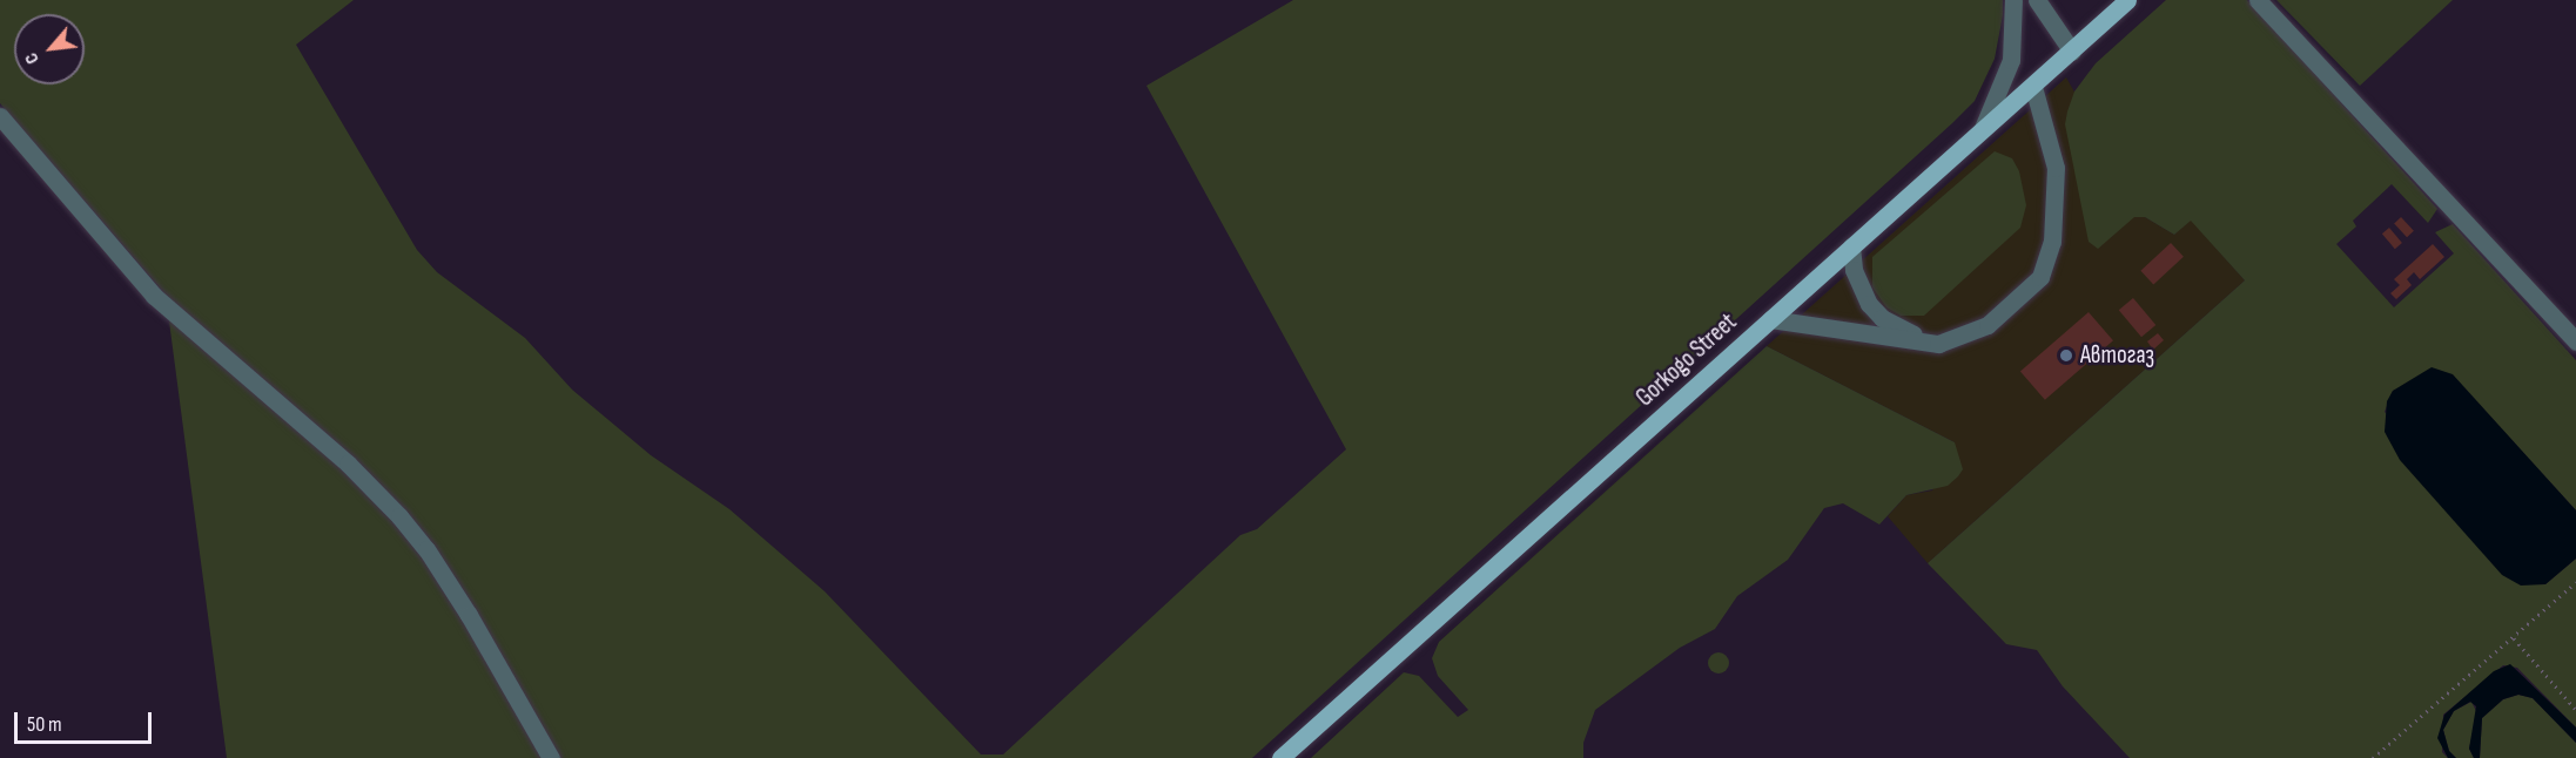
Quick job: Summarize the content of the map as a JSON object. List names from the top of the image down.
{
  "streets": {
    "main road": ["Gorkogo Street"]
  },
  "places": ["Автогаз"],
  "scale_bar": "50 m",
  "north": "bottom left"
}
